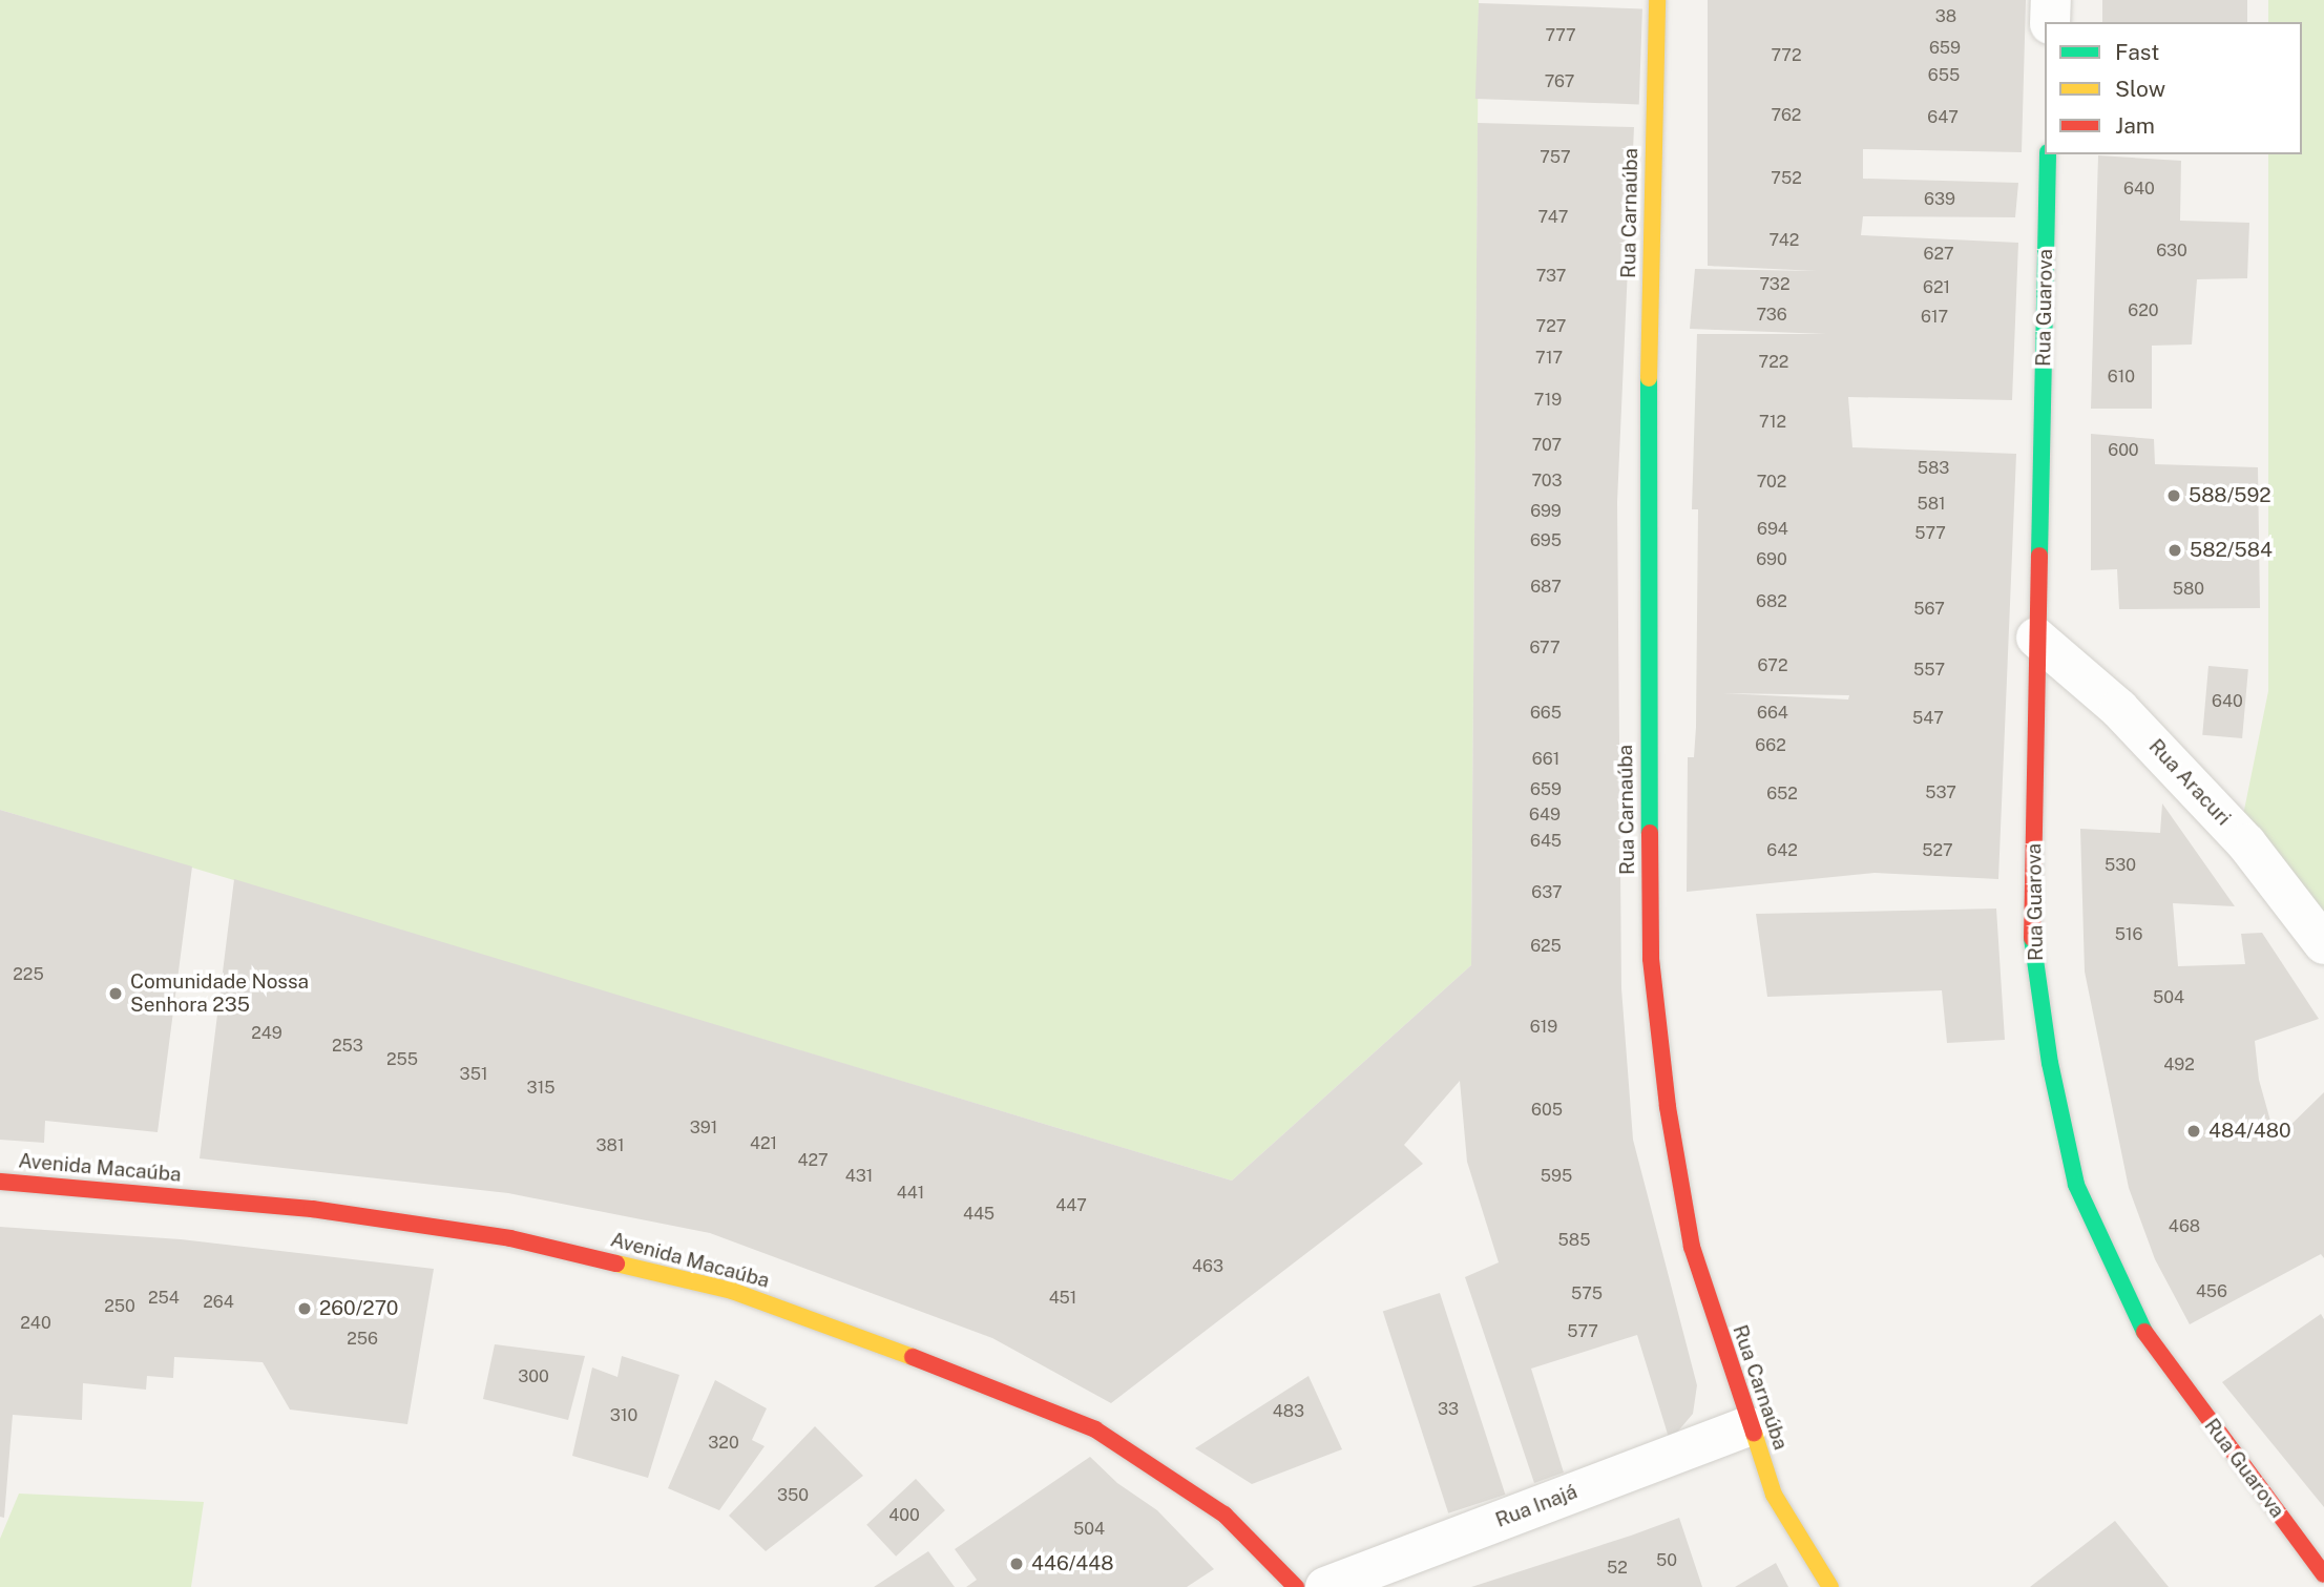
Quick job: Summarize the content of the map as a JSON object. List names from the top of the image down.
{
  "streets": {
    "street": [
      "Rua Carnaúba",
      "Rua Guarova",
      "Rua Aracuri",
      "Avenida Macaúba",
      "Rua Inajá"
    ]
  },
  "crossings": [
    ["Rua Carnaúba", "Rua Inajá"],
    ["Rua Guarova", "Rua Aracuri"]
  ],
  "places": [
    "588/592",
    "582/584",
    "Comunidade Nossa Senhora 235",
    "484/480",
    "260/270",
    "446/448"
  ],
  "house_numbers": [
    "38",
    "777",
    "659",
    "772",
    "655",
    "767",
    "762",
    "647",
    "757",
    "752",
    "640",
    "639",
    "747",
    "742",
    "630",
    "627",
    "737",
    "732",
    "621",
    "620",
    "736",
    "617",
    "727",
    "717",
    "722",
    "610",
    "719",
    "712",
    "707",
    "600",
    "583",
    "703",
    "702",
    "581",
    "699",
    "694",
    "577",
    "695",
    "690",
    "687",
    "580",
    "682",
    "567",
    "677",
    "672",
    "557",
    "640",
    "665",
    "664",
    "547",
    "662",
    "661",
    "659",
    "537",
    "652",
    "649",
    "645",
    "642",
    "527",
    "530",
    "637",
    "516",
    "625",
    "225",
    "504",
    "619",
    "249",
    "253",
    "255",
    "492",
    "351",
    "315",
    "605",
    "391",
    "421",
    "381",
    "427",
    "431",
    "595",
    "441",
    "447",
    "445",
    "468",
    "585",
    "463",
    "456",
    "575",
    "254",
    "451",
    "264",
    "250",
    "240",
    "577",
    "256",
    "300",
    "33",
    "483",
    "310",
    "320",
    "350",
    "400",
    "504",
    "50",
    "52"
  ],
  "legend": ["Fast", "Slow", "Jam"]
}
